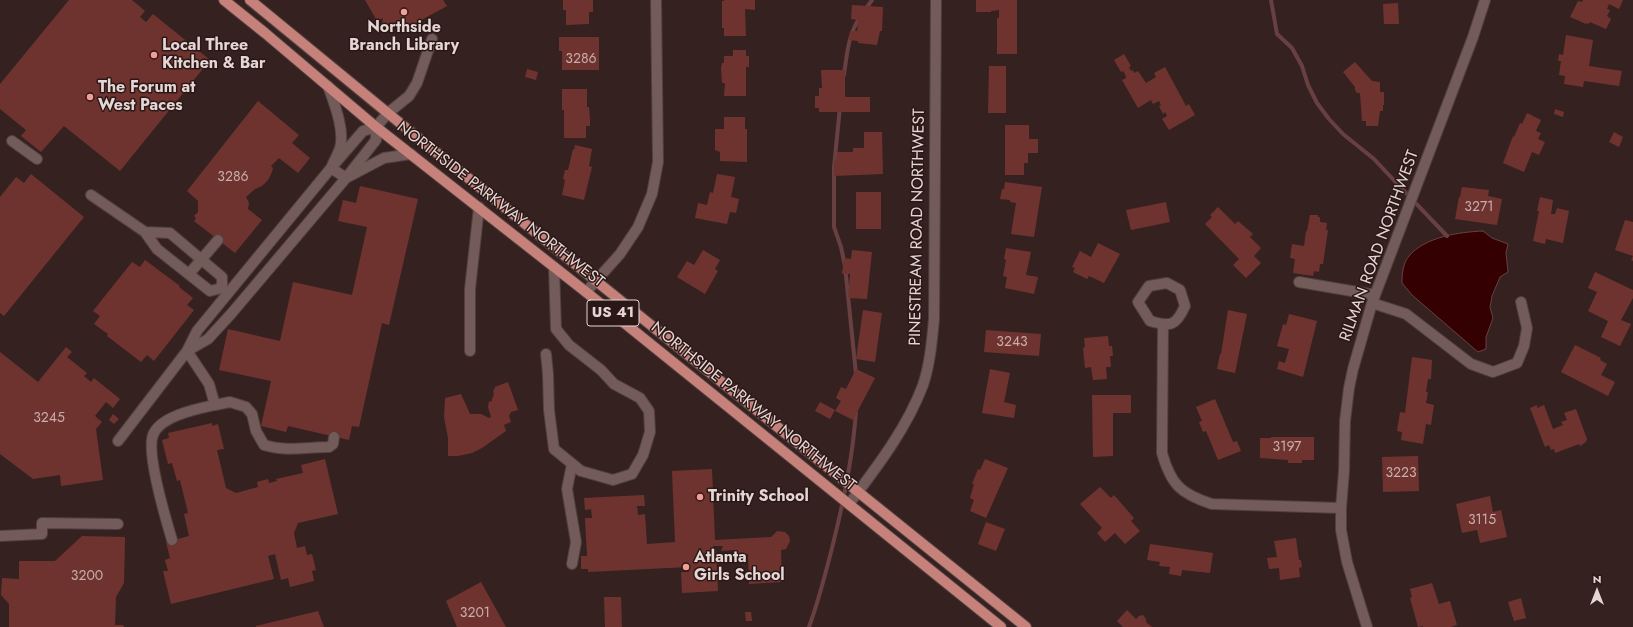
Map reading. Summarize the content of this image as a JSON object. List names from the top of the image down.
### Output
{
  "streets": {
    "main road": ["NORTHSIDE PARKWAY NORTHWEST", "US 41"],
    "street": ["PINESTREAM ROAD NORTHWEST", "RILMAN ROAD NORTHWEST"]
  },
  "crossings": [
    ["NORTHSIDE PARKWAY NORTHWEST", "PINESTREAM ROAD NORTHWEST"]
  ],
  "places": [
    "Northside Branch Library",
    "Local Three Kitchen & Bar",
    "The Forum at West Paces",
    "Trinity School",
    "Atlanta Girls School"
  ],
  "house_numbers": [
    "3286",
    "3286",
    "3271",
    "3243",
    "3245",
    "3197",
    "3223",
    "3115",
    "3200",
    "3201"
  ],
  "north": "top"
}
